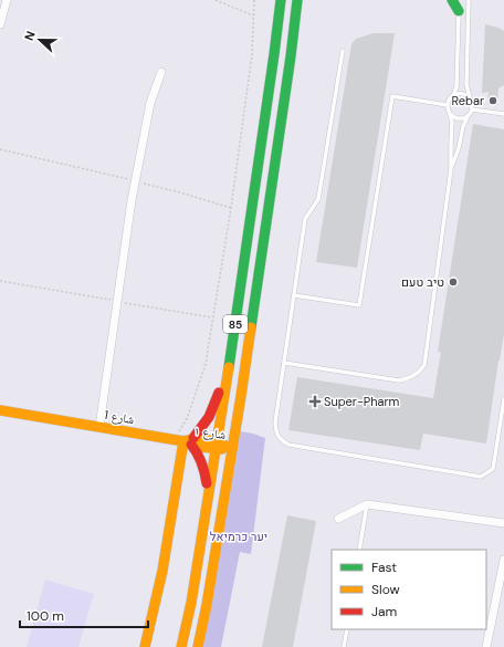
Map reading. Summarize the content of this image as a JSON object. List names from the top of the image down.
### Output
{
  "streets": {
    "main road": ["85", "شارع 1"]
  },
  "crossings": [
    ["85", "شارع 1"]
  ],
  "parks": ["יער כרמיאל"],
  "places": {
    "other": ["Rebar", "טיב טעם"],
    "health": ["Super-Pharm"]
  },
  "legend": ["Fast", "Slow", "Jam"],
  "scale_bar": "100 m",
  "north": "left"
}
